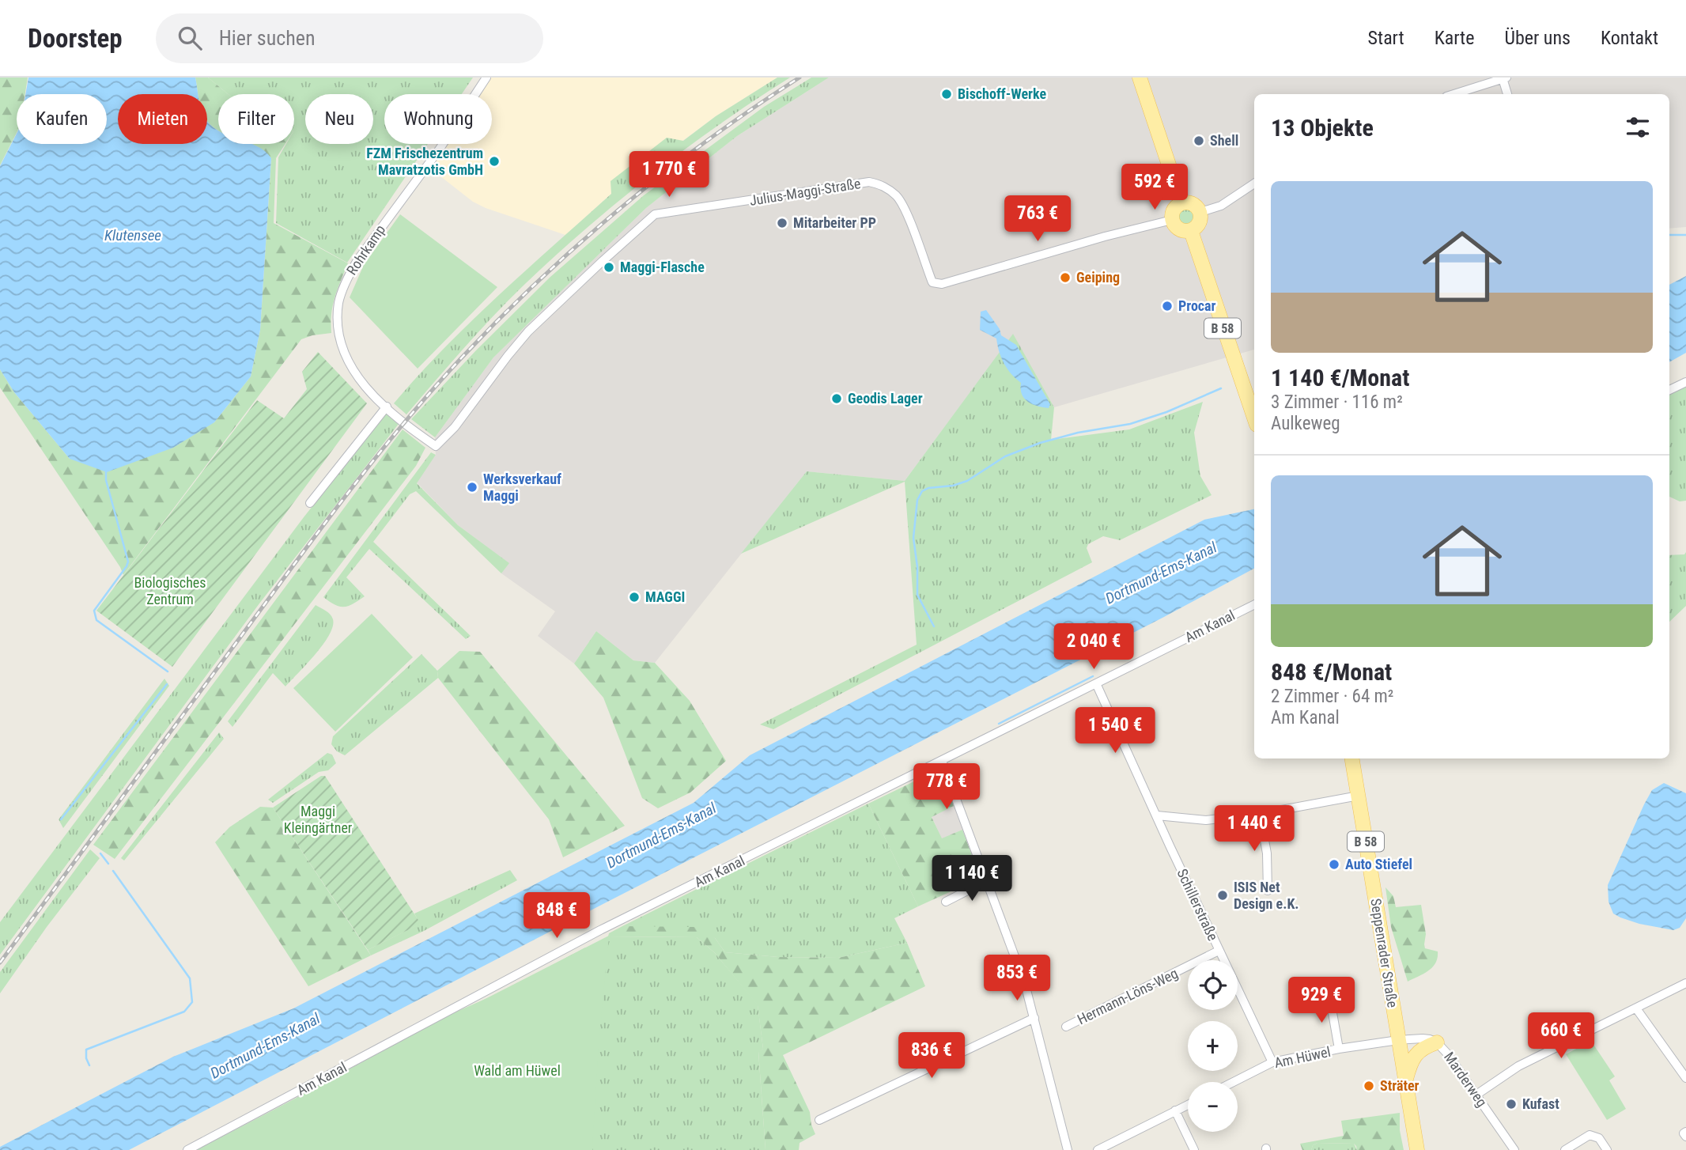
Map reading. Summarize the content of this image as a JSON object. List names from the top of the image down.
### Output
{
  "streets": {
    "main road": ["B 58", "Seppenrader Straße"],
    "street": [
      "Julius-Maggi-Straße",
      "Rohrkamp",
      "Am Kanal",
      "Schillerstraße",
      "Hermann-Löns-Weg",
      "Am Hüwel",
      "Marderweg"
    ]
  },
  "crossings": [
    ["Julius-Maggi-Straße", "Rohrkamp"],
    ["Julius-Maggi-Straße", "B 58"],
    ["Schillerstraße", "Hermann-Löns-Weg"],
    ["Schillerstraße", "Am Hüwel"],
    ["Seppenrader Straße", "Am Hüwel"],
    ["Seppenrader Straße", "Marderweg"],
    ["Am Hüwel", "Marderweg"]
  ],
  "water": ["Klutensee", "Dortmund-Ems-Kanal"],
  "parks": ["Biologisches Zentrum", "Maggi Kleingärtner", "Wald am Hüwel"],
  "places": [
    "Bischoff-Werke",
    "Shell",
    "FZM Frischezentrum Mavratzotis GmbH",
    "Mitarbeiter PP",
    "Maggi-Flasche",
    "Geiping",
    "Procar",
    "Geodis Lager",
    "Werksverkauf Maggi",
    "MAGGI",
    "Auto Stiefel",
    "ISIS Net Design e.K.",
    "Sträter",
    "Kufast"
  ],
  "page": {
    "header": "Doorstep",
    "search": "Hier suchen",
    "nav": [
      "Start",
      "Karte",
      "Über uns",
      "Kontakt"
    ],
    "chip": [
      "Kaufen",
      "Mieten",
      "Filter",
      "Neu",
      "Wohnung"
    ],
    "heading": "13 Objekte",
    "price": [
      "1 770 €",
      "592 €",
      "763 €",
      "2 040 €",
      "1 540 €",
      "778 €",
      "1 440 €",
      "1 140 €",
      "848 €",
      "853 €",
      "929 €",
      "660 €",
      "836 €"
    ],
    "list": [
      {
        "name": "1 140 €/Monat",
        "note": "3 Zimmer · 116 m² · Aulkeweg"
      },
      {
        "name": "848 €/Monat",
        "note": "2 Zimmer · 64 m² · Am Kanal"
      }
    ],
    "map_buttons": ["+", "−"]
  }
}
